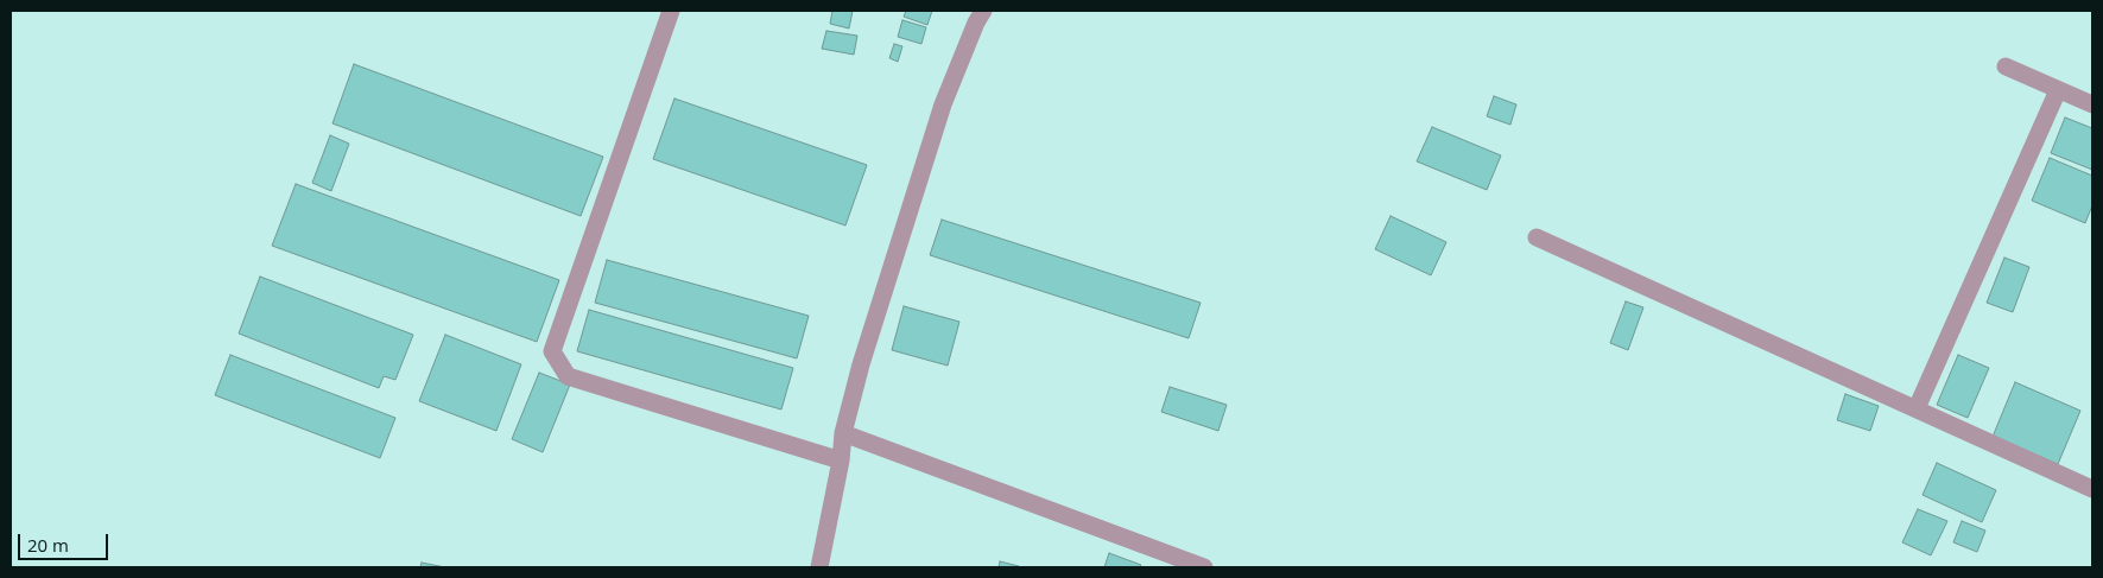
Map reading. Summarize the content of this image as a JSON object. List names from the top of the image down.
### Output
{
  "scale_bar": "20 m"
}
